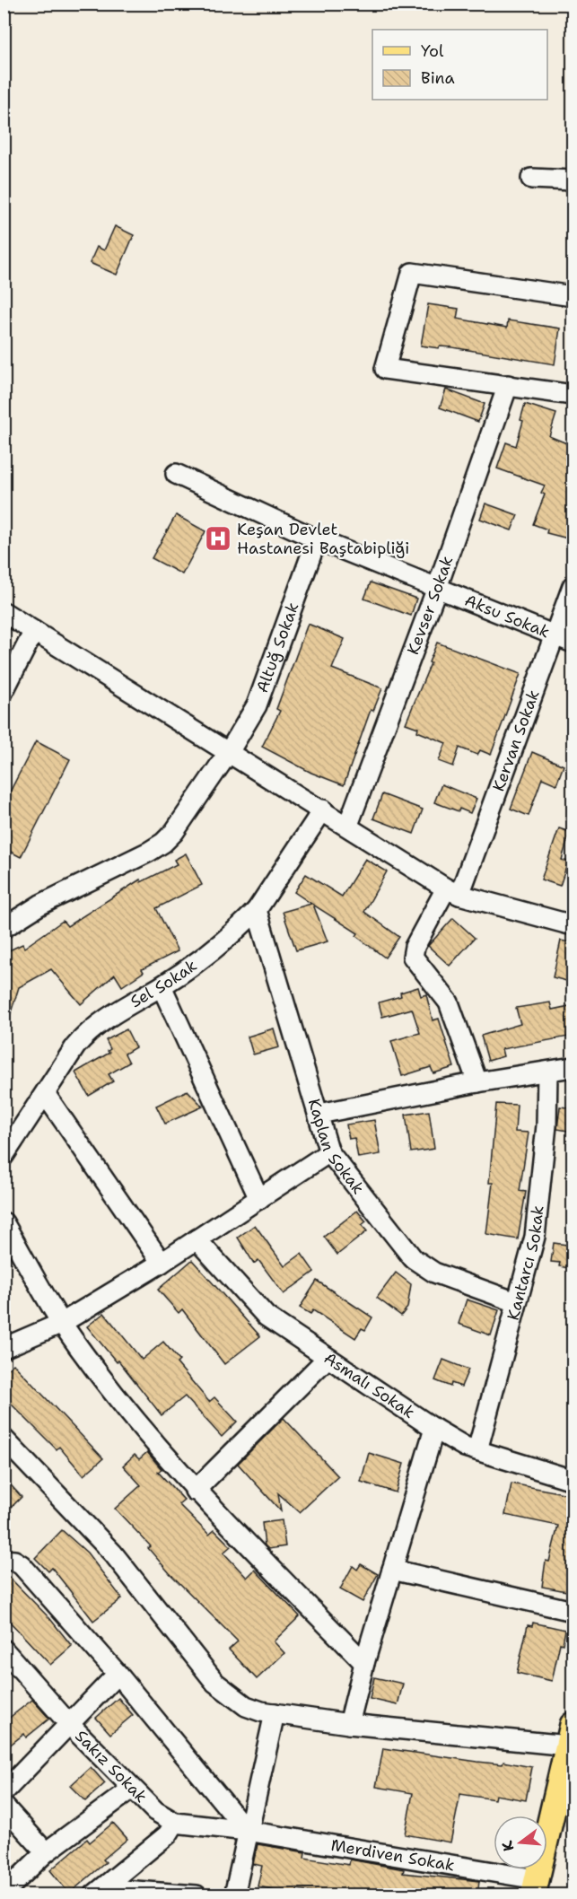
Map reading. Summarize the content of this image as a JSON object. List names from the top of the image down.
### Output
{
  "streets": {
    "street": [
      "Kevser Sokak",
      "Aksu Sokak",
      "Altuğ Sokak",
      "Kervan Sokak",
      "Sel Sokak",
      "Kaplan Sokak",
      "Kantarcı Sokak",
      "Asmalı Sokak",
      "Sakız Sokak",
      "Merdiven Sokak"
    ]
  },
  "crossings": [
    ["Kevser Sokak", "Aksu Sokak"],
    ["Aksu Sokak", "Altuğ Sokak"],
    ["Aksu Sokak", "Kervan Sokak"],
    ["Sel Sokak", "Kaplan Sokak"],
    ["Kaplan Sokak", "Kantarcı Sokak"],
    ["Kantarcı Sokak", "Asmalı Sokak"],
    ["Sakız Sokak", "Merdiven Sokak"]
  ],
  "places": {
    "hospital": ["Keşan Devlet Hastanesi Baştabipliği"]
  },
  "legend": ["Yol", "Bina"],
  "north": "left"
}
